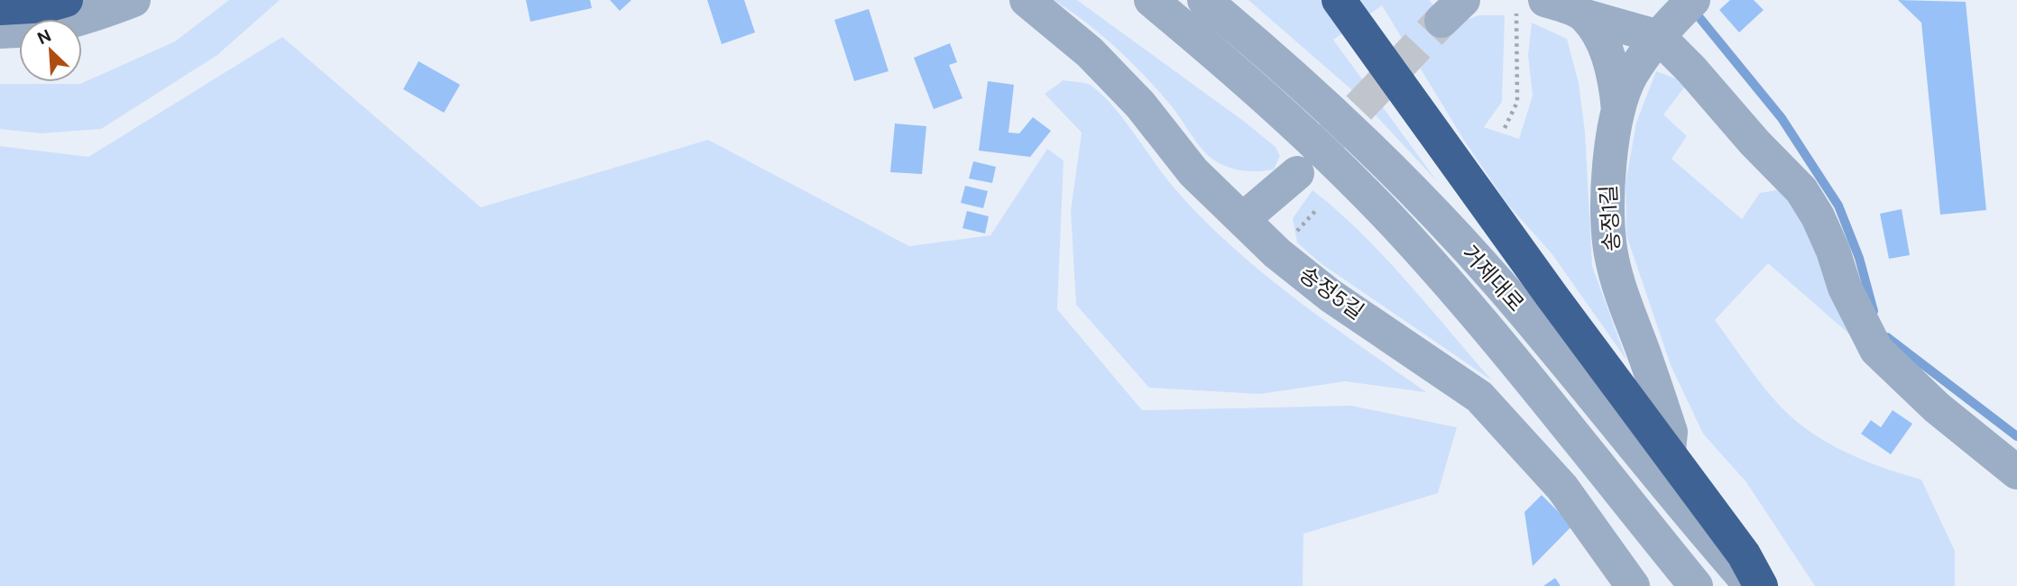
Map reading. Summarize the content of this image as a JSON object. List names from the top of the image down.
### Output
{
  "streets": {
    "street": ["송정1길", "거제대로", "송정5길"]
  },
  "north": "top left"
}
